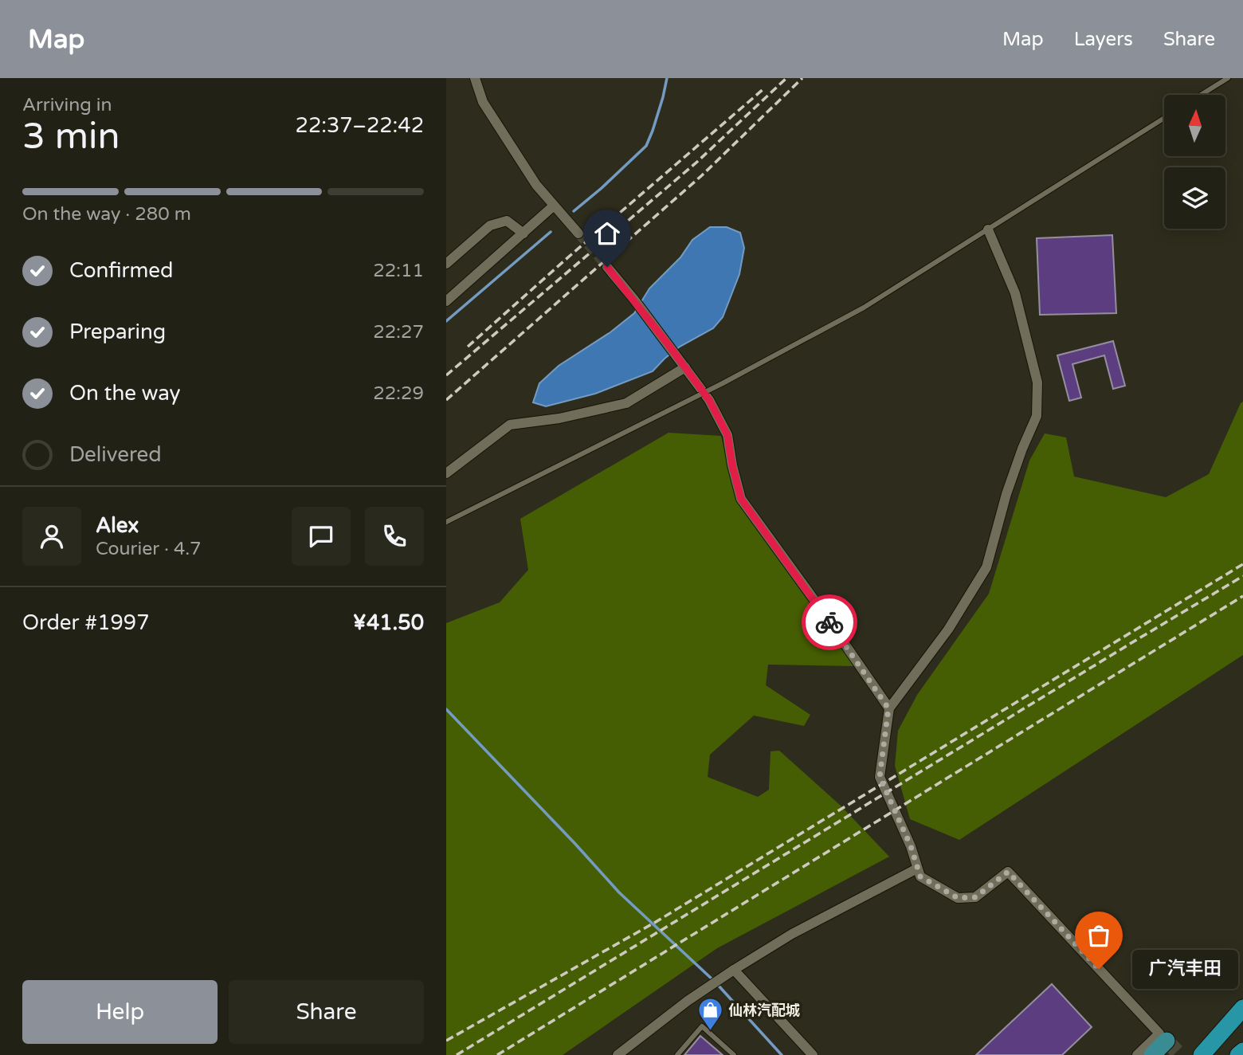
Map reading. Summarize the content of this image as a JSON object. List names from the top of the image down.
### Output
{
  "places": {
    "other": ["广汽丰田"],
    "shop": ["仙林汽配城"]
  },
  "north": "top",
  "page": {
    "header": "Map",
    "nav": ["Map", "Layers", "Share"],
    "heading": ["3 min", "Arriving in", "22:37–22:42"],
    "panel": [
      "Alex",
      "Courier · 4.7",
      "Order #1997",
      "¥41.50"
    ],
    "bar": "On the way · 280 m",
    "list": [
      ["Confirmed", "22:11"],
      ["Preparing", "22:27"],
      ["On the way", "22:29"],
      "Delivered"
    ],
    "bubble": "广汽丰田",
    "buttons": ["Help", "Share"]
  }
}
